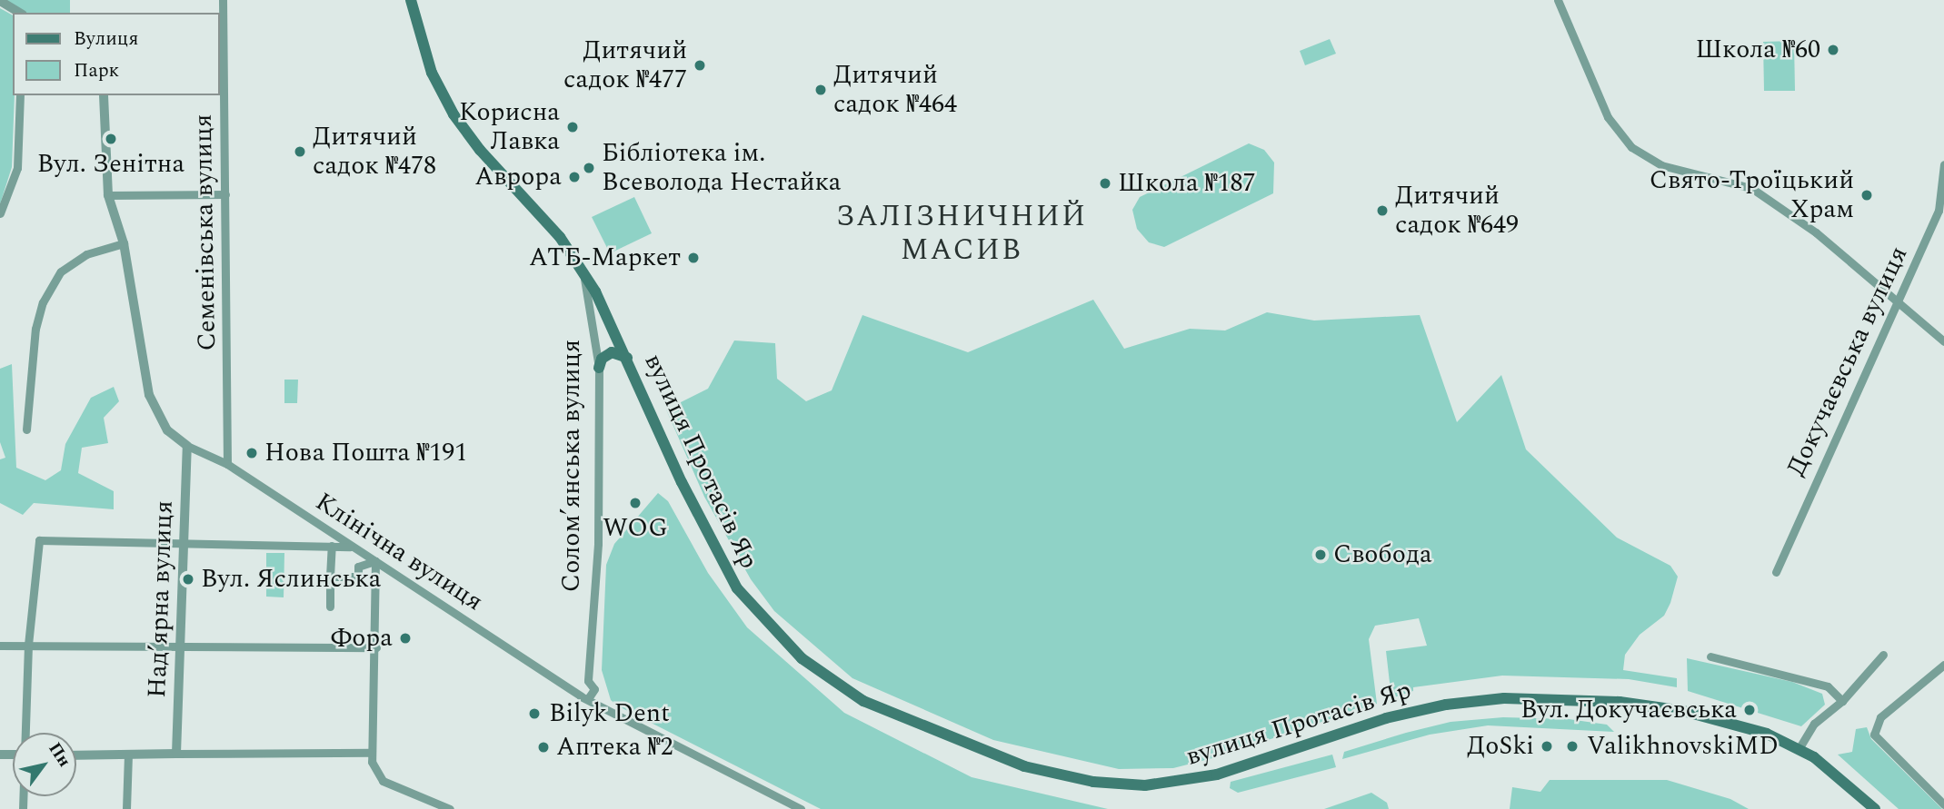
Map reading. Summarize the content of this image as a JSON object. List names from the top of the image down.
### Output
{
  "streets": {
    "main road": ["вулиця Протасів Яр", "Соломʼянська вулиця"],
    "street": [
      "Семенівська вулиця",
      "Докучаєвська вулиця",
      "Клінічна вулиця",
      "Надʼярна вулиця"
    ]
  },
  "crossings": [
    ["Семенівська вулиця", "Клінічна вулиця"],
    ["вулиця Протасів Яр", "Соломʼянська вулиця"],
    ["Соломʼянська вулиця", "Клінічна вулиця"],
    ["Клінічна вулиця", "Надʼярна вулиця"]
  ],
  "districts": ["ЗАЛІЗНИЧНИЙ МАСИВ"],
  "places": [
    "Школа №60",
    "Дитячий садок №477",
    "Дитячий садок №464",
    "Корисна Лавка",
    "Вул. Зенітна",
    "Дитячий садок №478",
    "Бібліотека ім. Всеволода Нестайка",
    "Аврора",
    "Школа №187",
    "Свято-Троїцький Храм",
    "Дитячий садок №649",
    "АТБ-Маркет",
    "Нова Пошта №191",
    "WOG",
    "Свобода",
    "Вул. Яслинська",
    "Фора",
    "Вул. Докучаєвська",
    "Bilyk Dent",
    "ДоSki",
    "ValikhnovskiMD",
    "Аптека №2"
  ],
  "legend": ["Вулиця", "Парк"],
  "north": "top right"
}
